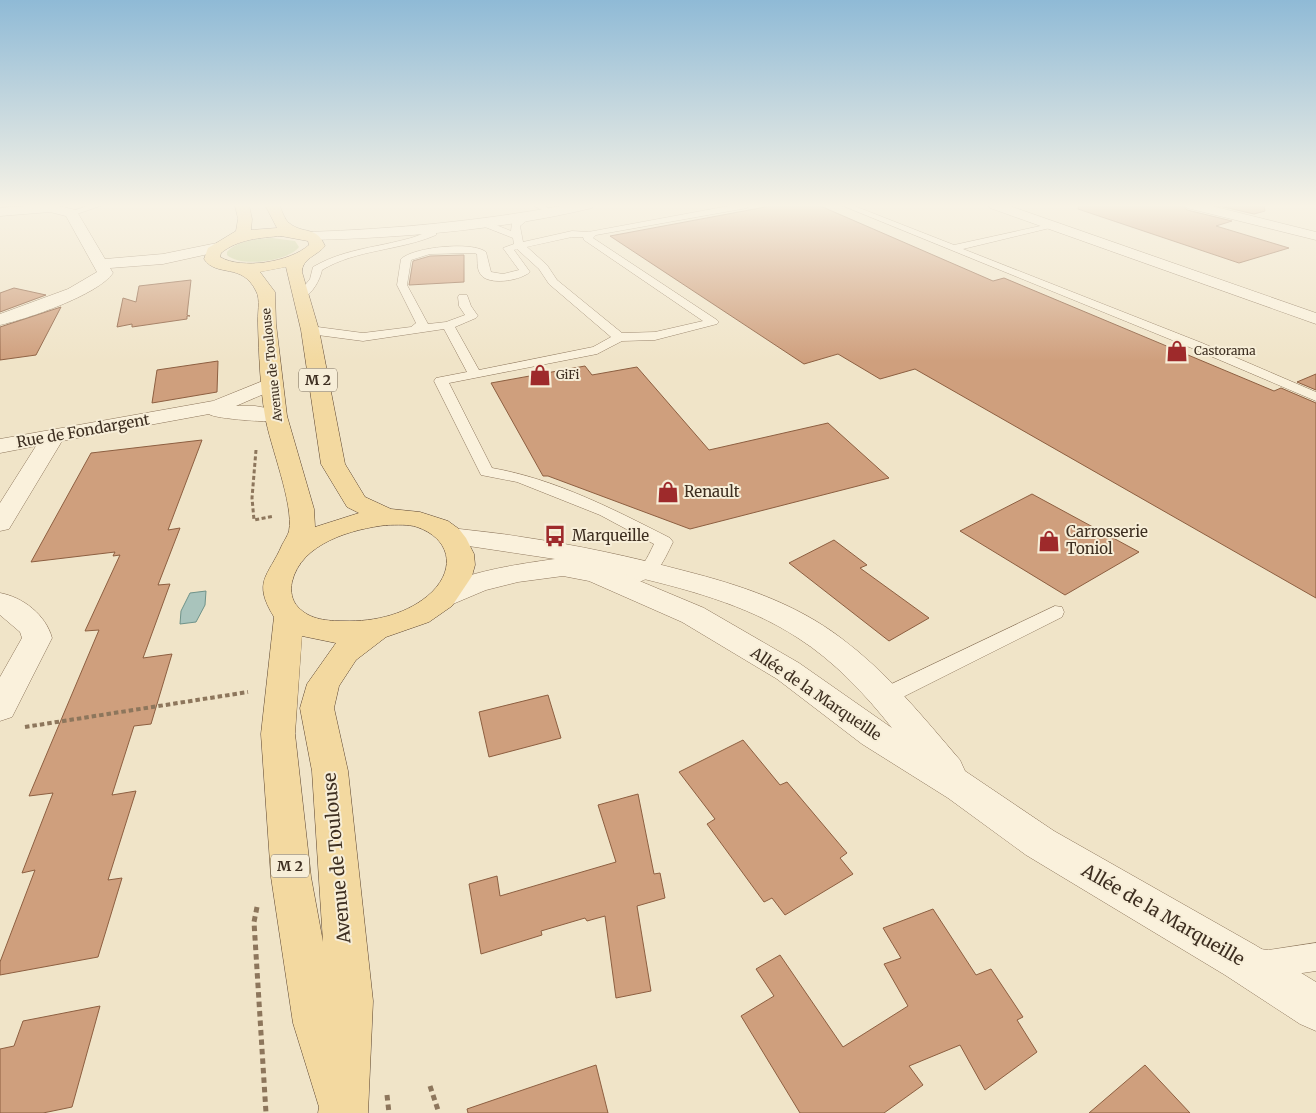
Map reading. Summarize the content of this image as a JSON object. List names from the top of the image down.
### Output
{
  "streets": {
    "main road": ["Avenue de Toulouse", "M 2"],
    "street": ["Rue de Fondargent", "Allée de la Marqueille"]
  },
  "crossings": [
    ["Avenue de Toulouse", "M 2"],
    ["Avenue de Toulouse", "Rue de Fondargent"],
    ["Avenue de Toulouse", "Allée de la Marqueille"],
    ["M 2", "Allée de la Marqueille"]
  ],
  "places": {
    "shop": [
      "Castorama",
      "GiFi",
      "Renault",
      "Carrosserie Toniol"
    ],
    "bus stop": ["Marqueille"]
  }
}
